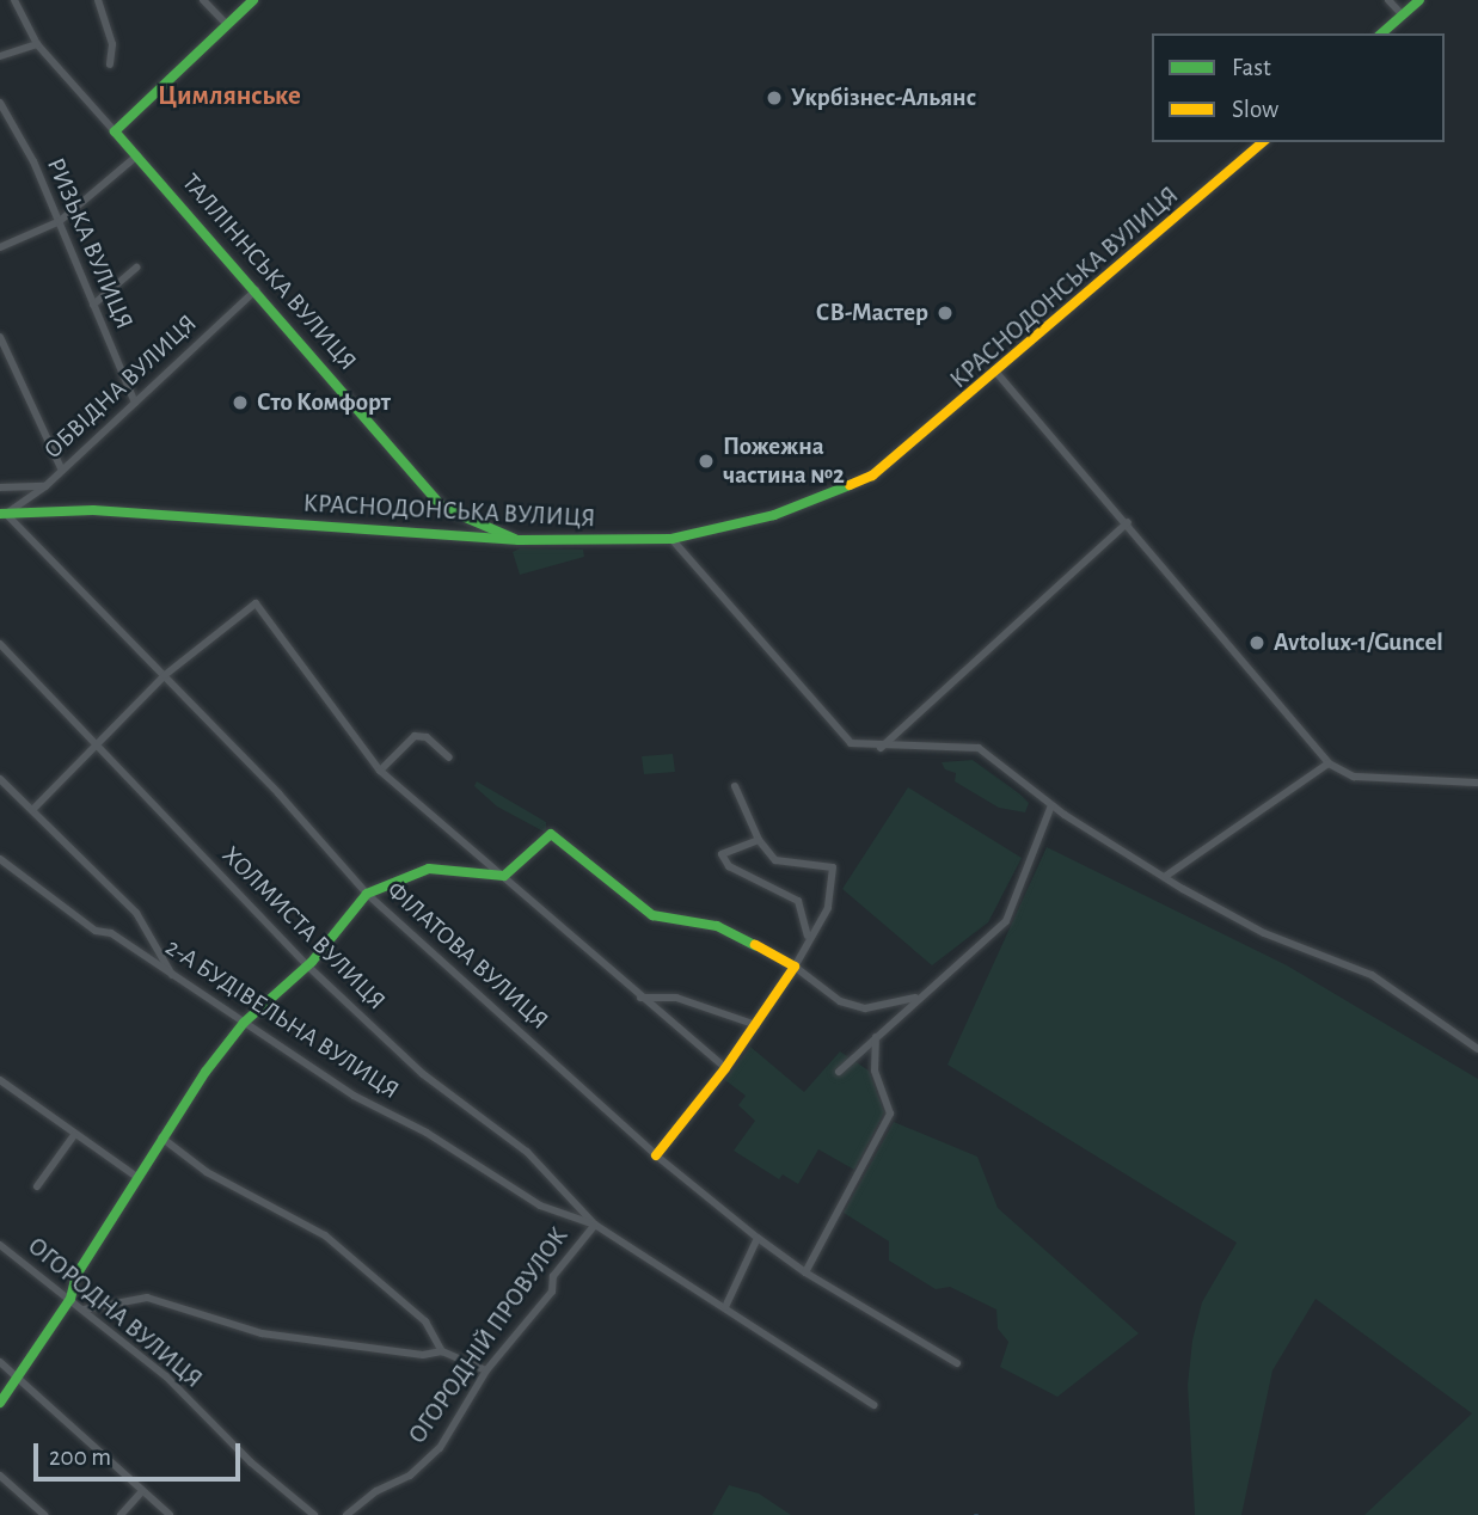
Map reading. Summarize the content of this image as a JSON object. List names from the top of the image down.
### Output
{
  "streets": {
    "street": [
      "РИЗЬКА ВУЛИЦЯ",
      "ТАЛЛІННСЬКА ВУЛИЦЯ",
      "КРАСНОДОНСЬКА ВУЛИЦЯ",
      "ОБВІДНА ВУЛИЦЯ",
      "ХОЛМИСТА ВУЛИЦЯ",
      "ФІЛАТОВА ВУЛИЦЯ",
      "2-А БУДІВЕЛЬНА ВУЛИЦЯ",
      "ОГОРОДНА ВУЛИЦЯ",
      "ОГОРОДНІЙ ПРОВУЛОК"
    ]
  },
  "crossings": [
    ["РИЗЬКА ВУЛИЦЯ", "ОБВІДНА ВУЛИЦЯ"],
    ["ТАЛЛІННСЬКА ВУЛИЦЯ", "КРАСНОДОНСЬКА ВУЛИЦЯ"],
    ["ТАЛЛІННСЬКА ВУЛИЦЯ", "ОБВІДНА ВУЛИЦЯ"],
    ["КРАСНОДОНСЬКА ВУЛИЦЯ", "ФІЛАТОВА ВУЛИЦЯ"],
    ["ХОЛМИСТА ВУЛИЦЯ", "2-А БУДІВЕЛЬНА ВУЛИЦЯ"],
    ["ХОЛМИСТА ВУЛИЦЯ", "ОГОРОДНІЙ ПРОВУЛОК"],
    ["2-А БУДІВЕЛЬНА ВУЛИЦЯ", "ОГОРОДНІЙ ПРОВУЛОК"]
  ],
  "districts": ["Цимлянське"],
  "places": [
    "Укрбiзнес-Альянс",
    "СВ-Мастер",
    "Сто Комфорт",
    "Пожежна частина №2",
    "Avtolux-1/Guncel"
  ],
  "legend": ["Fast", "Slow"],
  "scale_bar": "200 m"
}
